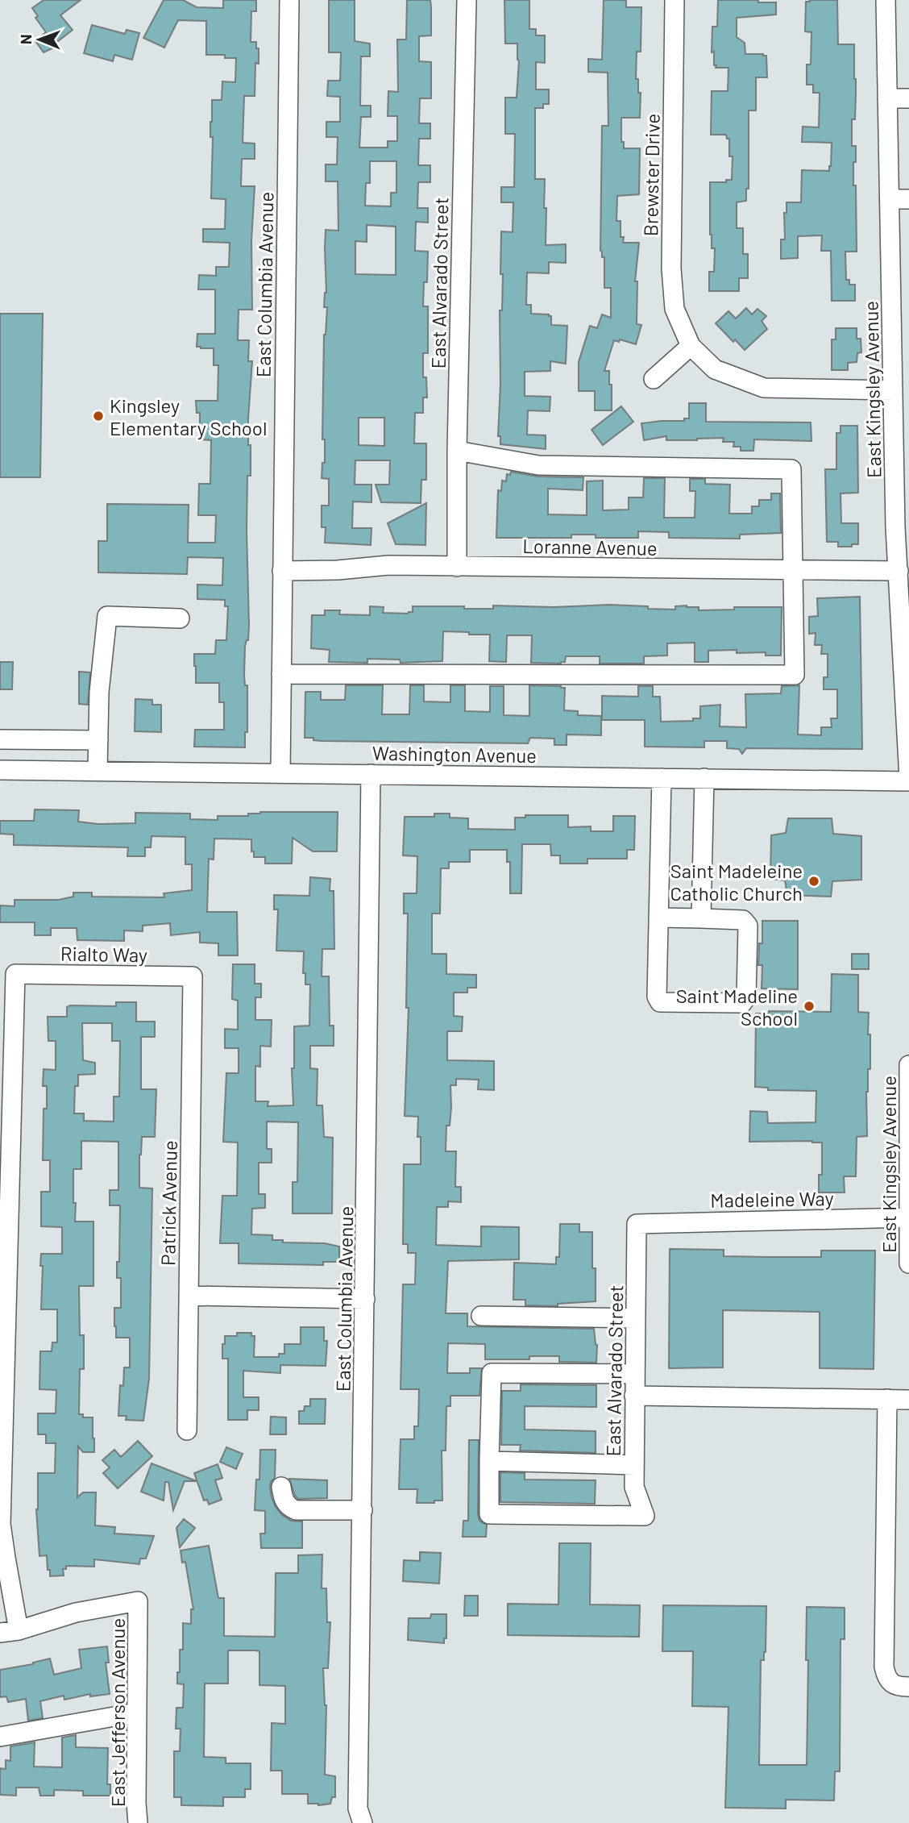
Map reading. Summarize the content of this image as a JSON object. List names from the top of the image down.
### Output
{
  "streets": {
    "street": [
      "Brewster Drive",
      "East Alvarado Street",
      "East Columbia Avenue",
      "East Kingsley Avenue",
      "Loranne Avenue",
      "Washington Avenue",
      "Rialto Way",
      "Madeleine Way",
      "Patrick Avenue",
      "East Jefferson Avenue"
    ]
  },
  "crossings": [
    ["East Alvarado Street", "Loranne Avenue"],
    ["East Alvarado Street", "Madeleine Way"],
    ["East Columbia Avenue", "Loranne Avenue"],
    ["East Columbia Avenue", "Washington Avenue"],
    ["East Kingsley Avenue", "Loranne Avenue"],
    ["East Kingsley Avenue", "Washington Avenue"],
    ["East Kingsley Avenue", "Madeleine Way"],
    ["Rialto Way", "Patrick Avenue"],
    ["Rialto Way", "East Jefferson Avenue"]
  ],
  "places": ["Kingsley Elementary School", "Saint Madeleine Catholic Church", "Saint Madeline School"],
  "north": "left"
}
